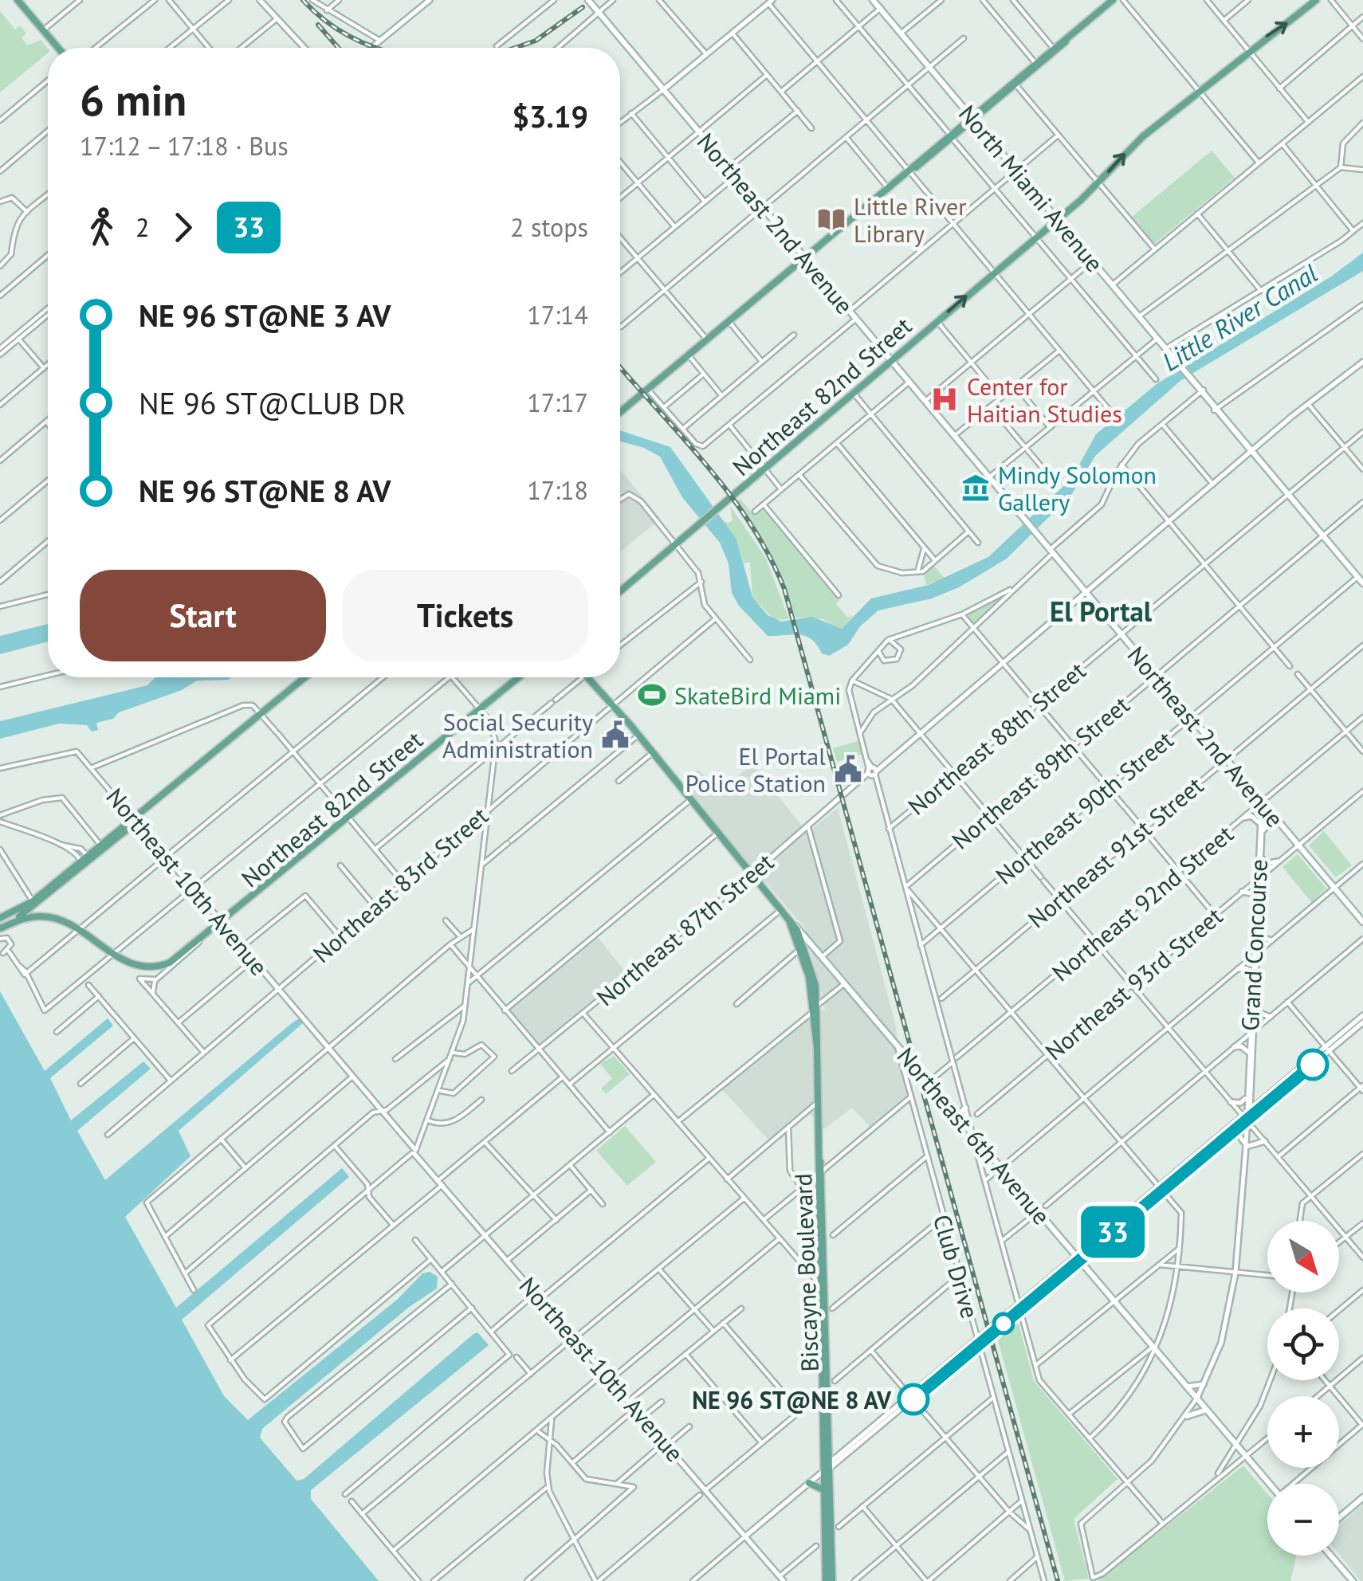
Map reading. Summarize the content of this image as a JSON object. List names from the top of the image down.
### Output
{
  "streets": {
    "main road": [
      "North Miami Avenue",
      "Northeast 2nd Avenue",
      "Northeast 82nd Street",
      "Northeast 6th Avenue",
      "Biscayne Boulevard"
    ],
    "street": [
      "Northeast 88th Street",
      "Northeast 89th Street",
      "Northeast 90th Street",
      "Northeast 91st Street",
      "Northeast 10th Avenue",
      "Northeast 83rd Street",
      "Northeast 92nd Street",
      "Northeast 87th Street",
      "Grand Concourse",
      "Northeast 93rd Street",
      "Club Drive"
    ]
  },
  "crossings": [
    ["North Miami Avenue", "Northeast 82nd Street"],
    ["North Miami Avenue", "Northeast 88th Street"],
    ["North Miami Avenue", "Northeast 89th Street"],
    ["North Miami Avenue", "Northeast 90th Street"],
    ["North Miami Avenue", "Northeast 87th Street"],
    ["Northeast 2nd Avenue", "Northeast 82nd Street"],
    ["Northeast 2nd Avenue", "Northeast 88th Street"],
    ["Northeast 2nd Avenue", "Northeast 89th Street"],
    ["Northeast 2nd Avenue", "Northeast 90th Street"],
    ["Northeast 2nd Avenue", "Northeast 91st Street"],
    ["Northeast 2nd Avenue", "Northeast 92nd Street"],
    ["Northeast 2nd Avenue", "Northeast 87th Street"],
    ["Northeast 2nd Avenue", "Grand Concourse"],
    ["Northeast 2nd Avenue", "Northeast 93rd Street"],
    ["Northeast 82nd Street", "Northeast 10th Avenue"],
    ["Northeast 10th Avenue", "Northeast 83rd Street"],
    ["Northeast 92nd Street", "Grand Concourse"],
    ["Northeast 87th Street", "Biscayne Boulevard"],
    ["Grand Concourse", "Northeast 93rd Street"],
    ["Grand Concourse", "Northeast 6th Avenue"],
    ["Northeast 6th Avenue", "Club Drive"],
    ["Northeast 6th Avenue", "Biscayne Boulevard"]
  ],
  "districts": ["El Portal"],
  "water": ["Little River Canal"],
  "places": {
    "library": ["Little River Library"],
    "hospital": ["Center for Haitian Studies"],
    "museum": ["Mindy Solomon Gallery"],
    "sports": ["SkateBird Miami"],
    "public building": ["Social Security Administration", "El Portal Police Station"],
    "other": ["NE 96 ST@NE 8 AV"]
  },
  "lines": ["bus line 33"],
  "north": "bottom right",
  "page": {
    "on_map": "33",
    "heading": ["6 min", "17:12 – 17:18 · Bus", "$3.19"],
    "legs": ["2", "33", "2 stops"],
    "list": [
      {
        "name": "NE 96 ST@NE 3 AV",
        "value": "17:14"
      },
      {
        "name": "NE 96 ST@CLUB DR",
        "value": "17:17"
      },
      {
        "name": "NE 96 ST@NE 8 AV",
        "value": "17:18"
      }
    ],
    "buttons": ["Start", "Tickets"],
    "map_buttons": ["+", "−"]
  }
}
